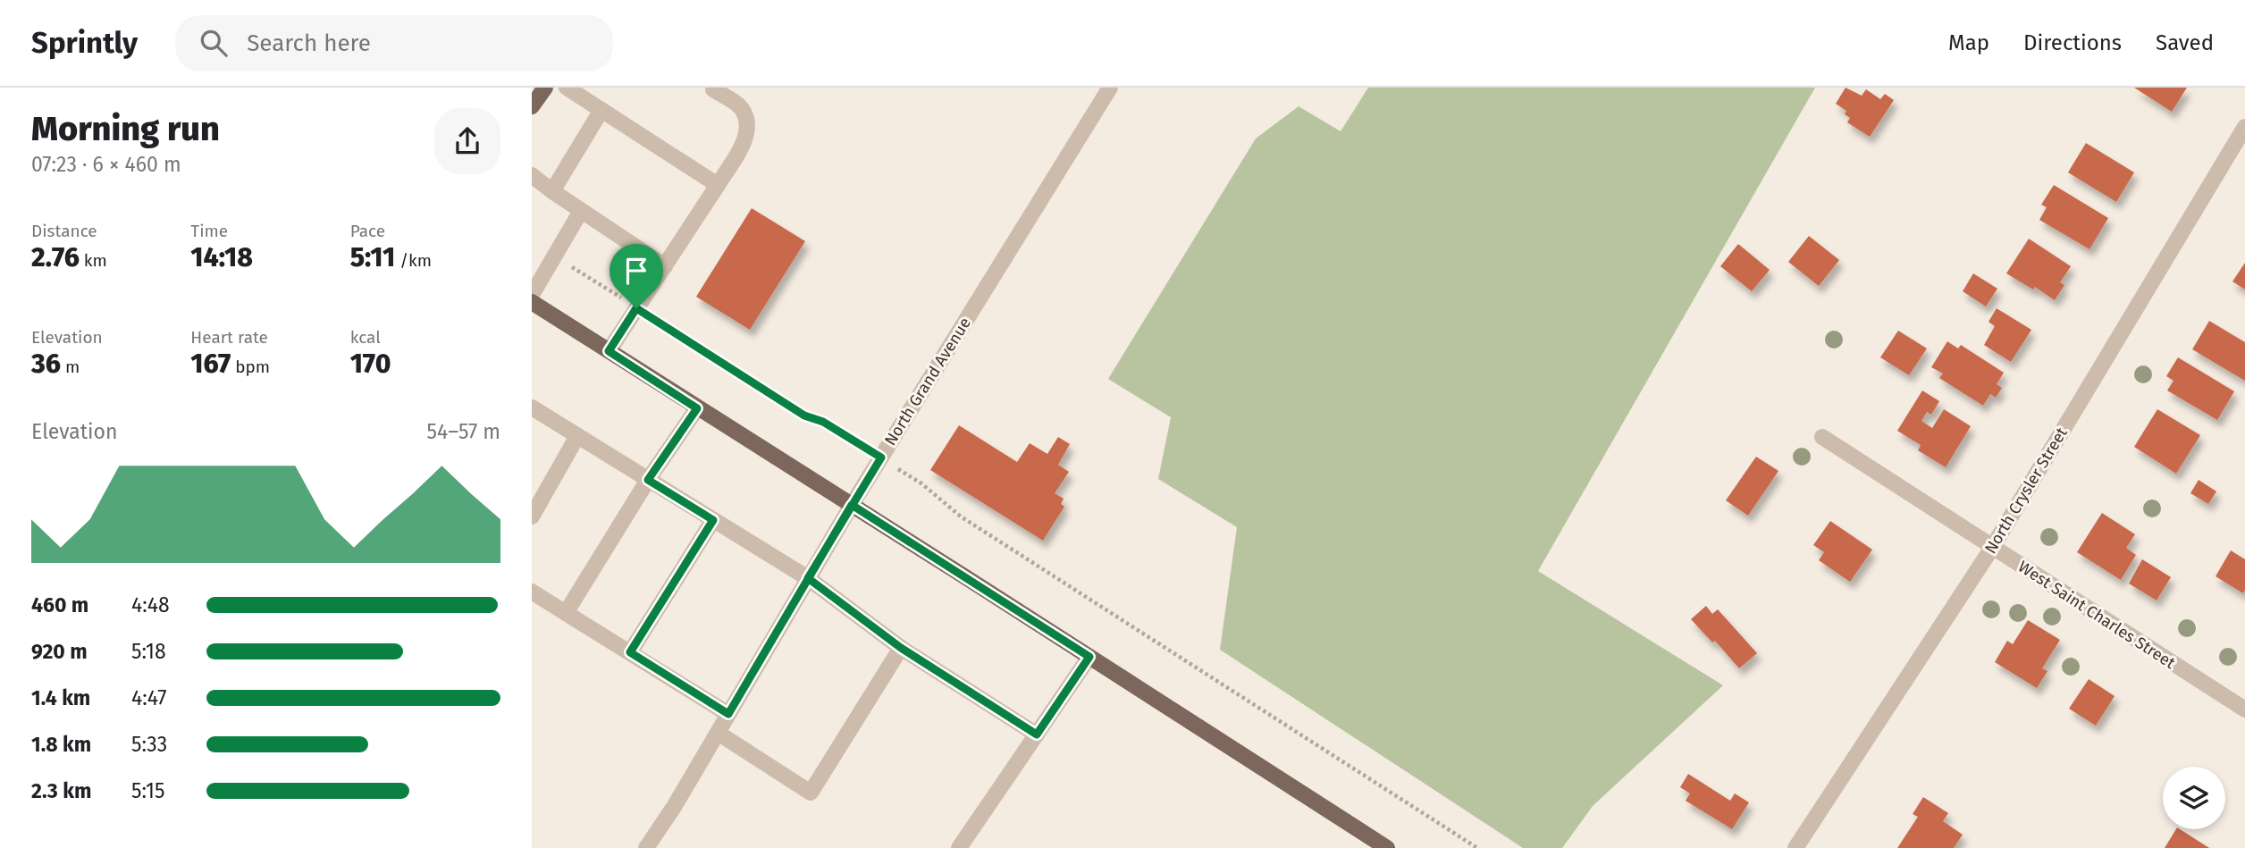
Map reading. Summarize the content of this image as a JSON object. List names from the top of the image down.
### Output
{
  "streets": {
    "street": ["North Grand Avenue", "North Crysler Street", "West Saint Charles Street"]
  },
  "crossings": [
    ["North Crysler Street", "West Saint Charles Street"]
  ],
  "page": {
    "header": "Sprintly",
    "search": "Search here",
    "nav": ["Map", "Directions", "Saved"],
    "heading": ["Morning run", "07:23 · 6 × 460 m"],
    "stats": [
      ["Distance", "2.76 km"],
      ["Time", "14:18"],
      ["Pace", "5:11 /km"],
      ["Elevation", "36 m"],
      ["Heart rate", "167 bpm"],
      ["kcal", "170"]
    ],
    "chart": ["Elevation", "54–57 m"],
    "list": [
      {
        "name": "460 m",
        "note": "4:48"
      },
      {
        "name": "920 m",
        "note": "5:18"
      },
      {
        "name": "1.4 km",
        "note": "4:47"
      },
      {
        "name": "1.8 km",
        "note": "5:33"
      },
      {
        "name": "2.3 km",
        "note": "5:15"
      }
    ]
  }
}
